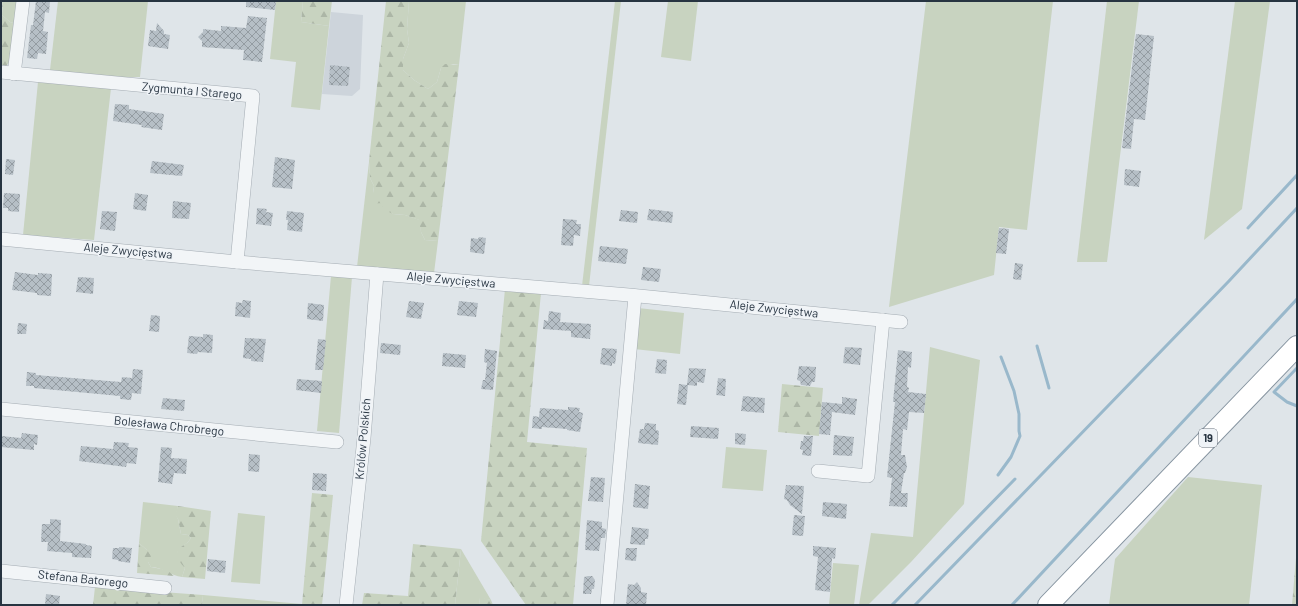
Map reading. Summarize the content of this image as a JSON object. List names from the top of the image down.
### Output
{
  "streets": {
    "highway": ["19"],
    "street": [
      "Zygmunta I Starego",
      "Aleje Zwycięstwa",
      "Bolesława Chrobrego",
      "Królów Polskich",
      "Stefana Batorego"
    ]
  },
  "crossings": [
    ["Zygmunta I Starego", "Aleje Zwycięstwa"],
    ["Aleje Zwycięstwa", "Królów Polskich"]
  ]
}
